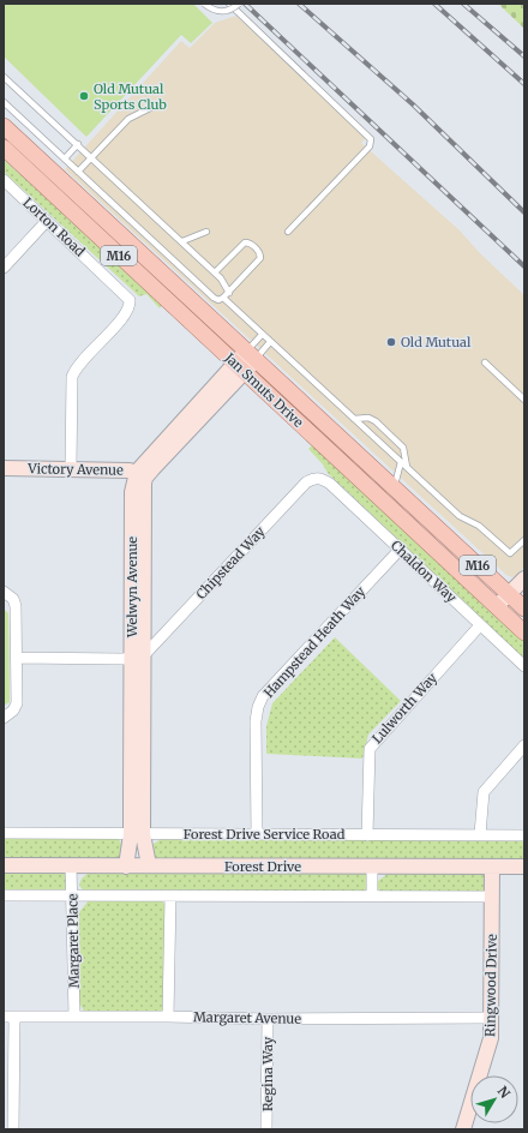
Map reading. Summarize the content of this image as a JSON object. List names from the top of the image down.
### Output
{
  "streets": {
    "main road": ["M16", "Jan Smuts Drive"],
    "street": [
      "Lorton Road",
      "Victory Avenue",
      "Chipstead Way",
      "Chaldon Way",
      "Welwyn Avenue",
      "Hampstead Heath Way",
      "Lulworth Way",
      "Forest Drive Service Road",
      "Forest Drive",
      "Margaret Place",
      "Ringwood Drive",
      "Margaret Avenue",
      "Regina Way"
    ]
  },
  "crossings": [
    ["Lorton Road", "Victory Avenue"],
    ["Jan Smuts Drive", "Welwyn Avenue"],
    ["Victory Avenue", "Welwyn Avenue"],
    ["Chipstead Way", "Chaldon Way"],
    ["Chipstead Way", "Welwyn Avenue"],
    ["Chaldon Way", "Hampstead Heath Way"],
    ["Chaldon Way", "Lulworth Way"],
    ["Welwyn Avenue", "Forest Drive Service Road"],
    ["Welwyn Avenue", "Forest Drive"],
    ["Hampstead Heath Way", "Forest Drive Service Road"],
    ["Lulworth Way", "Forest Drive Service Road"],
    ["Forest Drive", "Margaret Place"],
    ["Forest Drive", "Ringwood Drive"],
    ["Margaret Place", "Margaret Avenue"],
    ["Ringwood Drive", "Margaret Avenue"],
    ["Margaret Avenue", "Regina Way"]
  ],
  "places": ["Old Mutual Sports Club", "Old Mutual"],
  "north": "top right"
}
